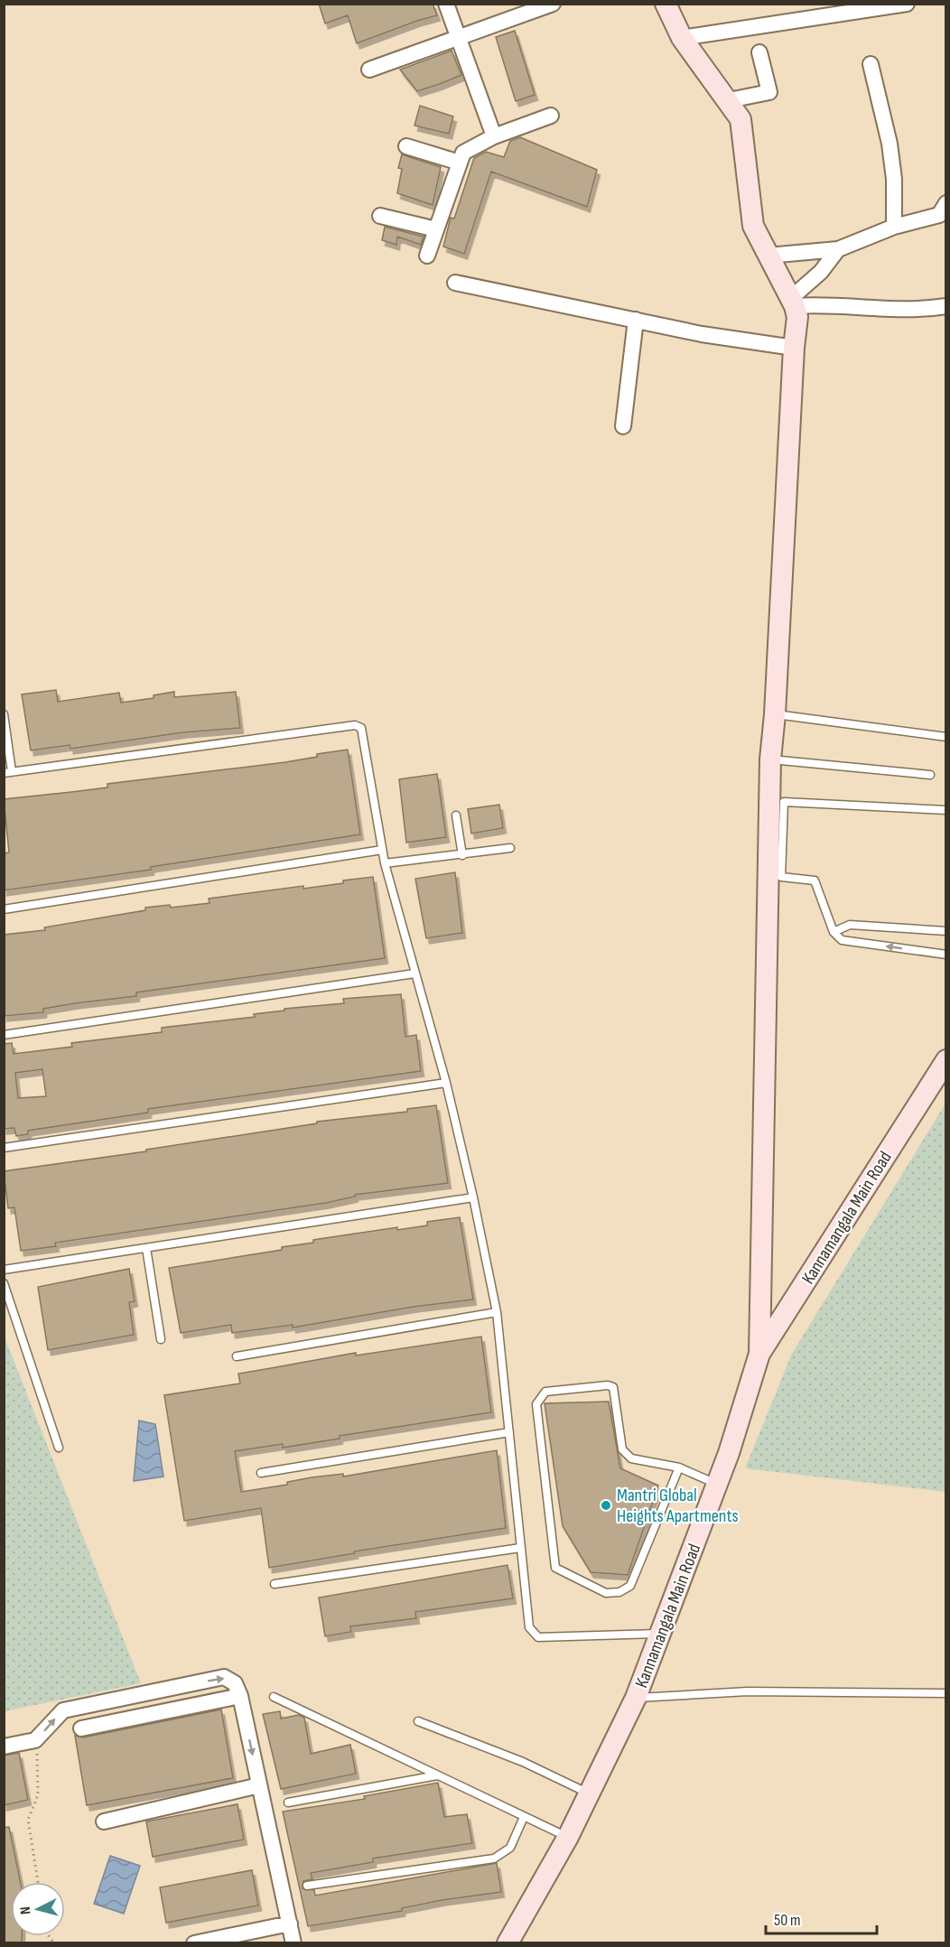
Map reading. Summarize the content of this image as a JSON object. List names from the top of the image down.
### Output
{
  "streets": {
    "street": ["Kannamangala Main Road"]
  },
  "places": ["Mantri Global Heights Apartments"],
  "scale_bar": "50 m",
  "north": "left"
}
